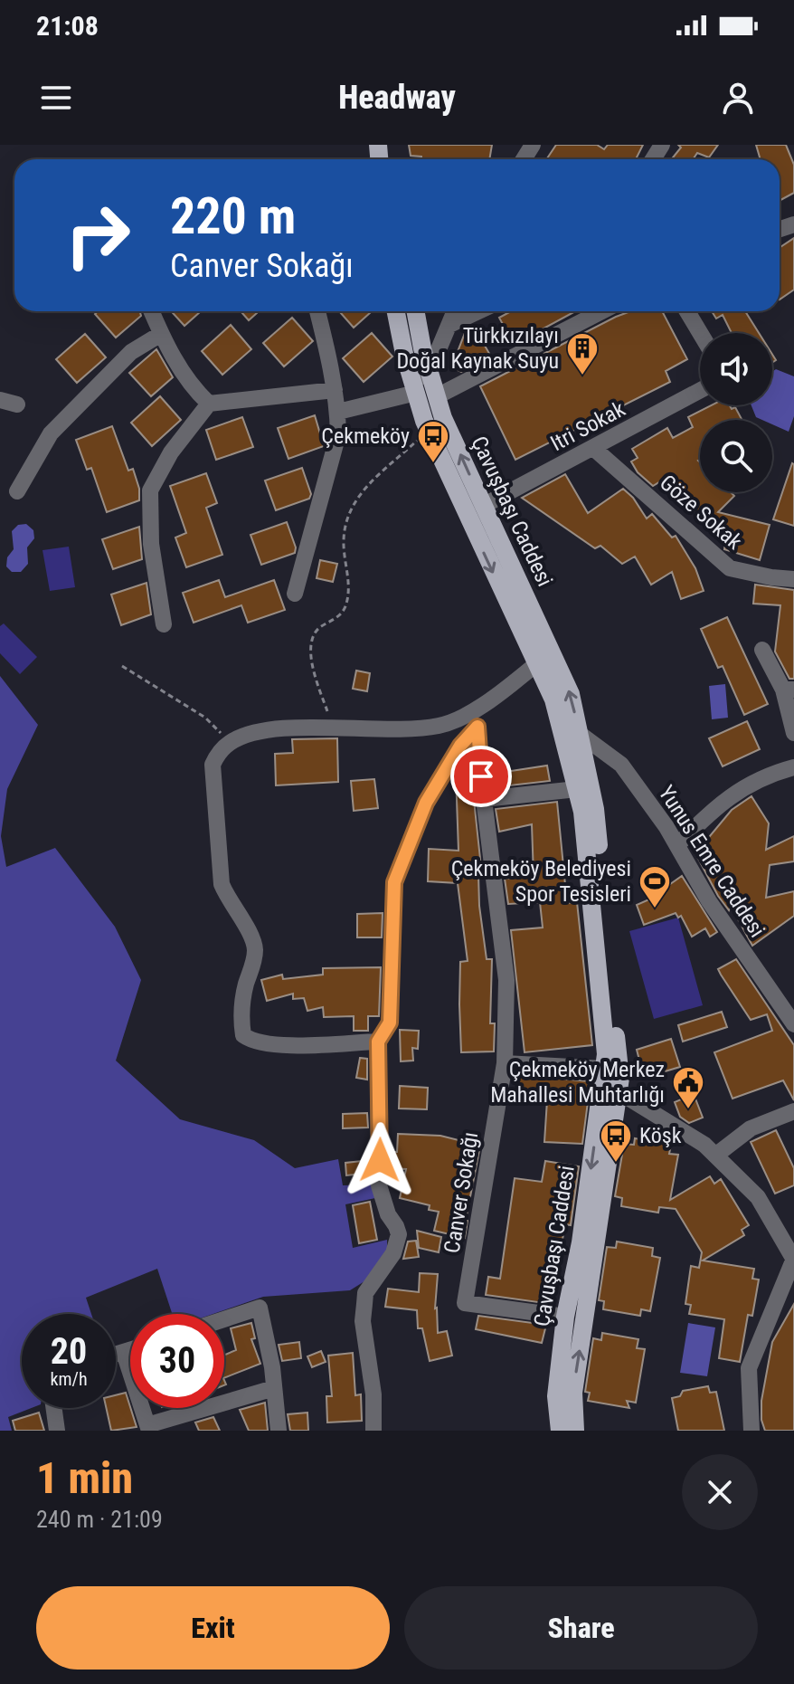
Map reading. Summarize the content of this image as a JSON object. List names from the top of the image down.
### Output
{
  "streets": {
    "main road": ["Çavuşbaşı Caddesi"],
    "street": [
      "Itri Sokak",
      "Göze Sokak",
      "Yunus Emre Caddesi",
      "Canver Sokağı"
    ]
  },
  "crossings": [
    ["Itri Sokak", "Çavuşbaşı Caddesi"],
    ["Itri Sokak", "Göze Sokak"],
    ["Çavuşbaşı Caddesi", "Yunus Emre Caddesi"],
    ["Çavuşbaşı Caddesi", "Canver Sokağı"]
  ],
  "places": {
    "building": ["Türkkızılayı Doğal Kaynak Suyu"],
    "bus stop": ["Çekmeköy", "Köşk"],
    "sports": ["Çekmeköy Belediyesi Spor Tesisleri"],
    "public building": ["Çekmeköy Merkez Mahallesi Muhtarlığı"]
  },
  "page": {
    "status": "21:08",
    "header": "Headway",
    "turn": ["220 m", "Canver Sokağı"],
    "speed": "20 km/h",
    "limit": "30",
    "heading": ["1 min", "240 m · 21:09"],
    "buttons": ["Exit", "Share"]
  }
}
